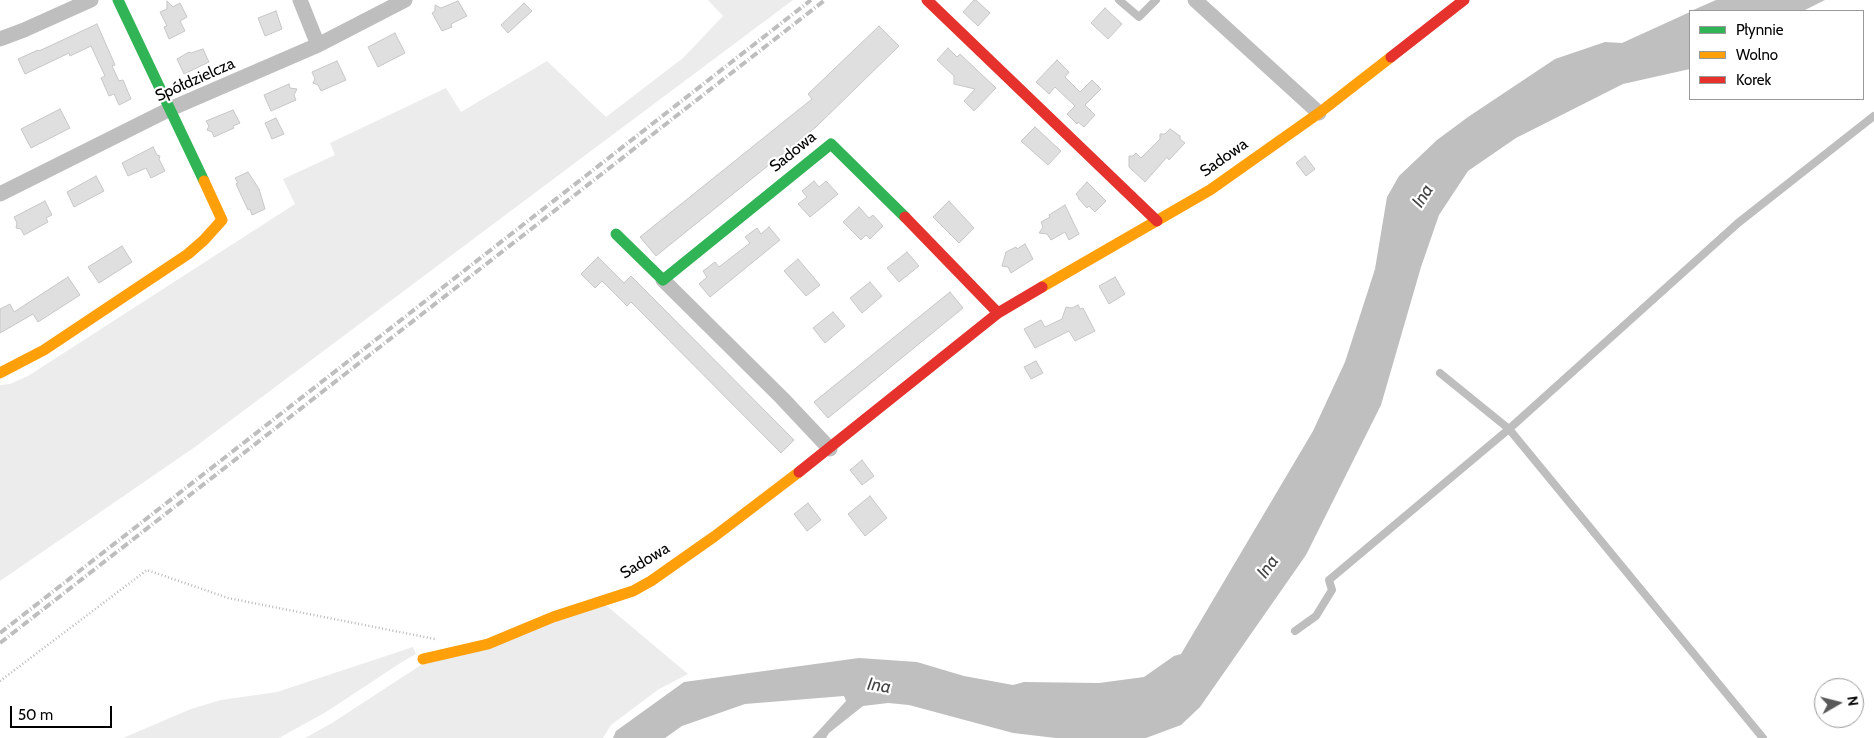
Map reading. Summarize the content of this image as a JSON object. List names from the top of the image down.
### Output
{
  "streets": {
    "street": ["Spółdzielcza", "Sadowa"]
  },
  "water": ["Ina"],
  "legend": ["Płynnie", "Wolno", "Korek"],
  "scale_bar": "50 m",
  "north": "right"
}
